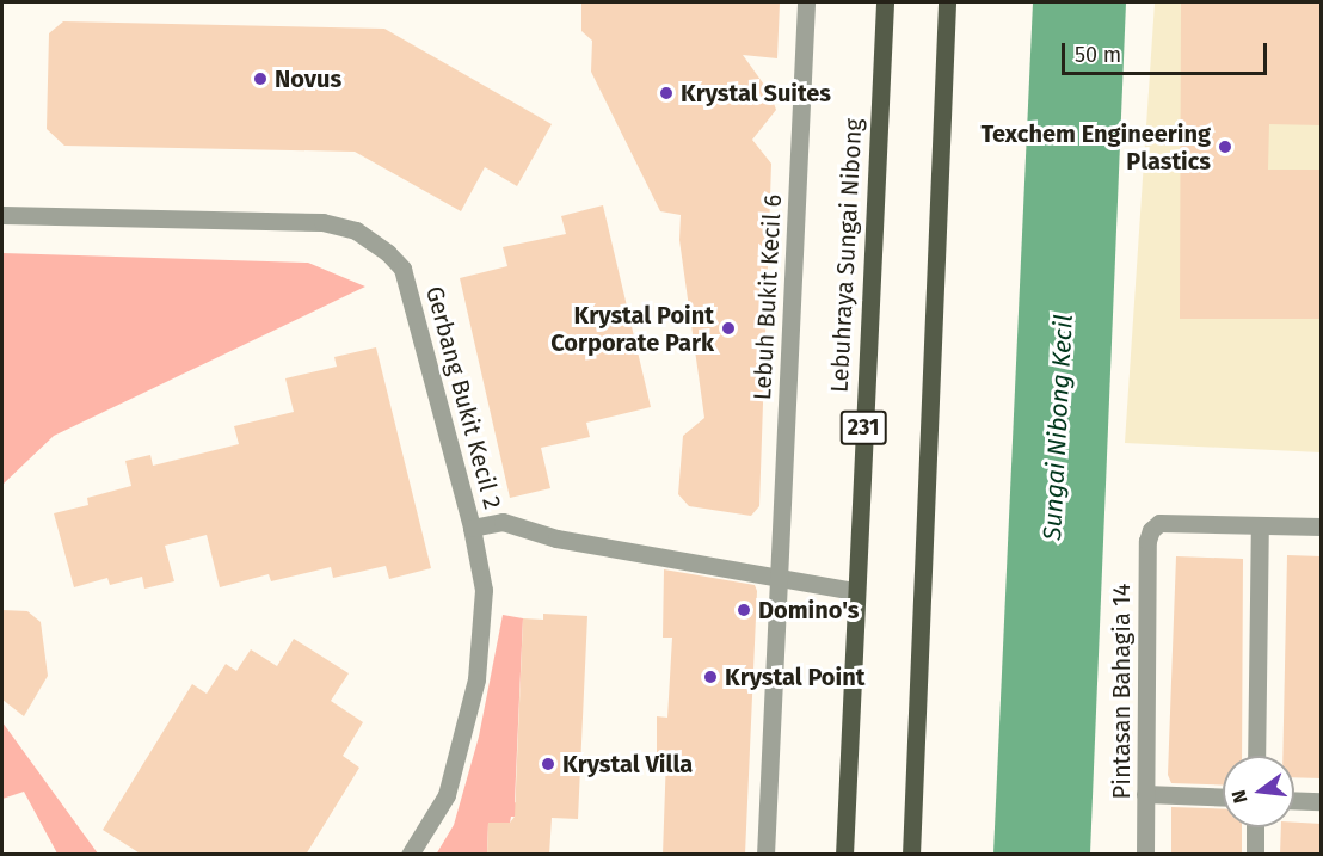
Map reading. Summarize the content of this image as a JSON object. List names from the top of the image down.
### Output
{
  "streets": {
    "main road": ["Lebuhraya Sungai Nibong", "231"],
    "street": ["Lebuh Bukit Kecil 6", "Gerbang Bukit Kecil 2", "Pintasan Bahagia 14"]
  },
  "water": ["Sungai Nibong Kecil"],
  "places": [
    "Novus",
    "Krystal Suites",
    "Texchem Engineering Plastics",
    "Krystal Point Corporate Park",
    "Domino's",
    "Krystal Point",
    "Krystal Villa"
  ],
  "scale_bar": "50 m",
  "north": "left"
}
